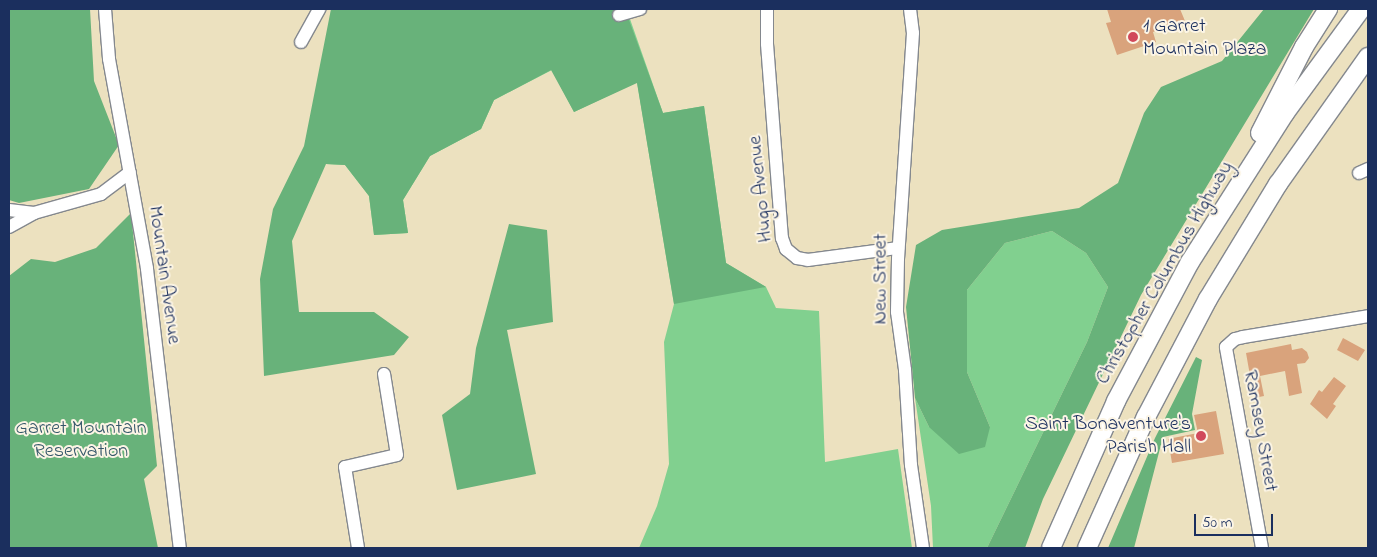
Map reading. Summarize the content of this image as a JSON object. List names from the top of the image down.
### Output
{
  "streets": {
    "highway": ["Christopher Columbus Highway"],
    "street": [
      "Hugo Avenue",
      "Mountain Avenue",
      "New Street",
      "Ramsey Street"
    ]
  },
  "crossings": [
    ["Hugo Avenue", "New Street"]
  ],
  "parks": ["Garret Mountain Reservation"],
  "places": ["1 Garret Mountain Plaza", "Saint Bonaventure's Parish Hall"],
  "scale_bar": "50 m"
}
